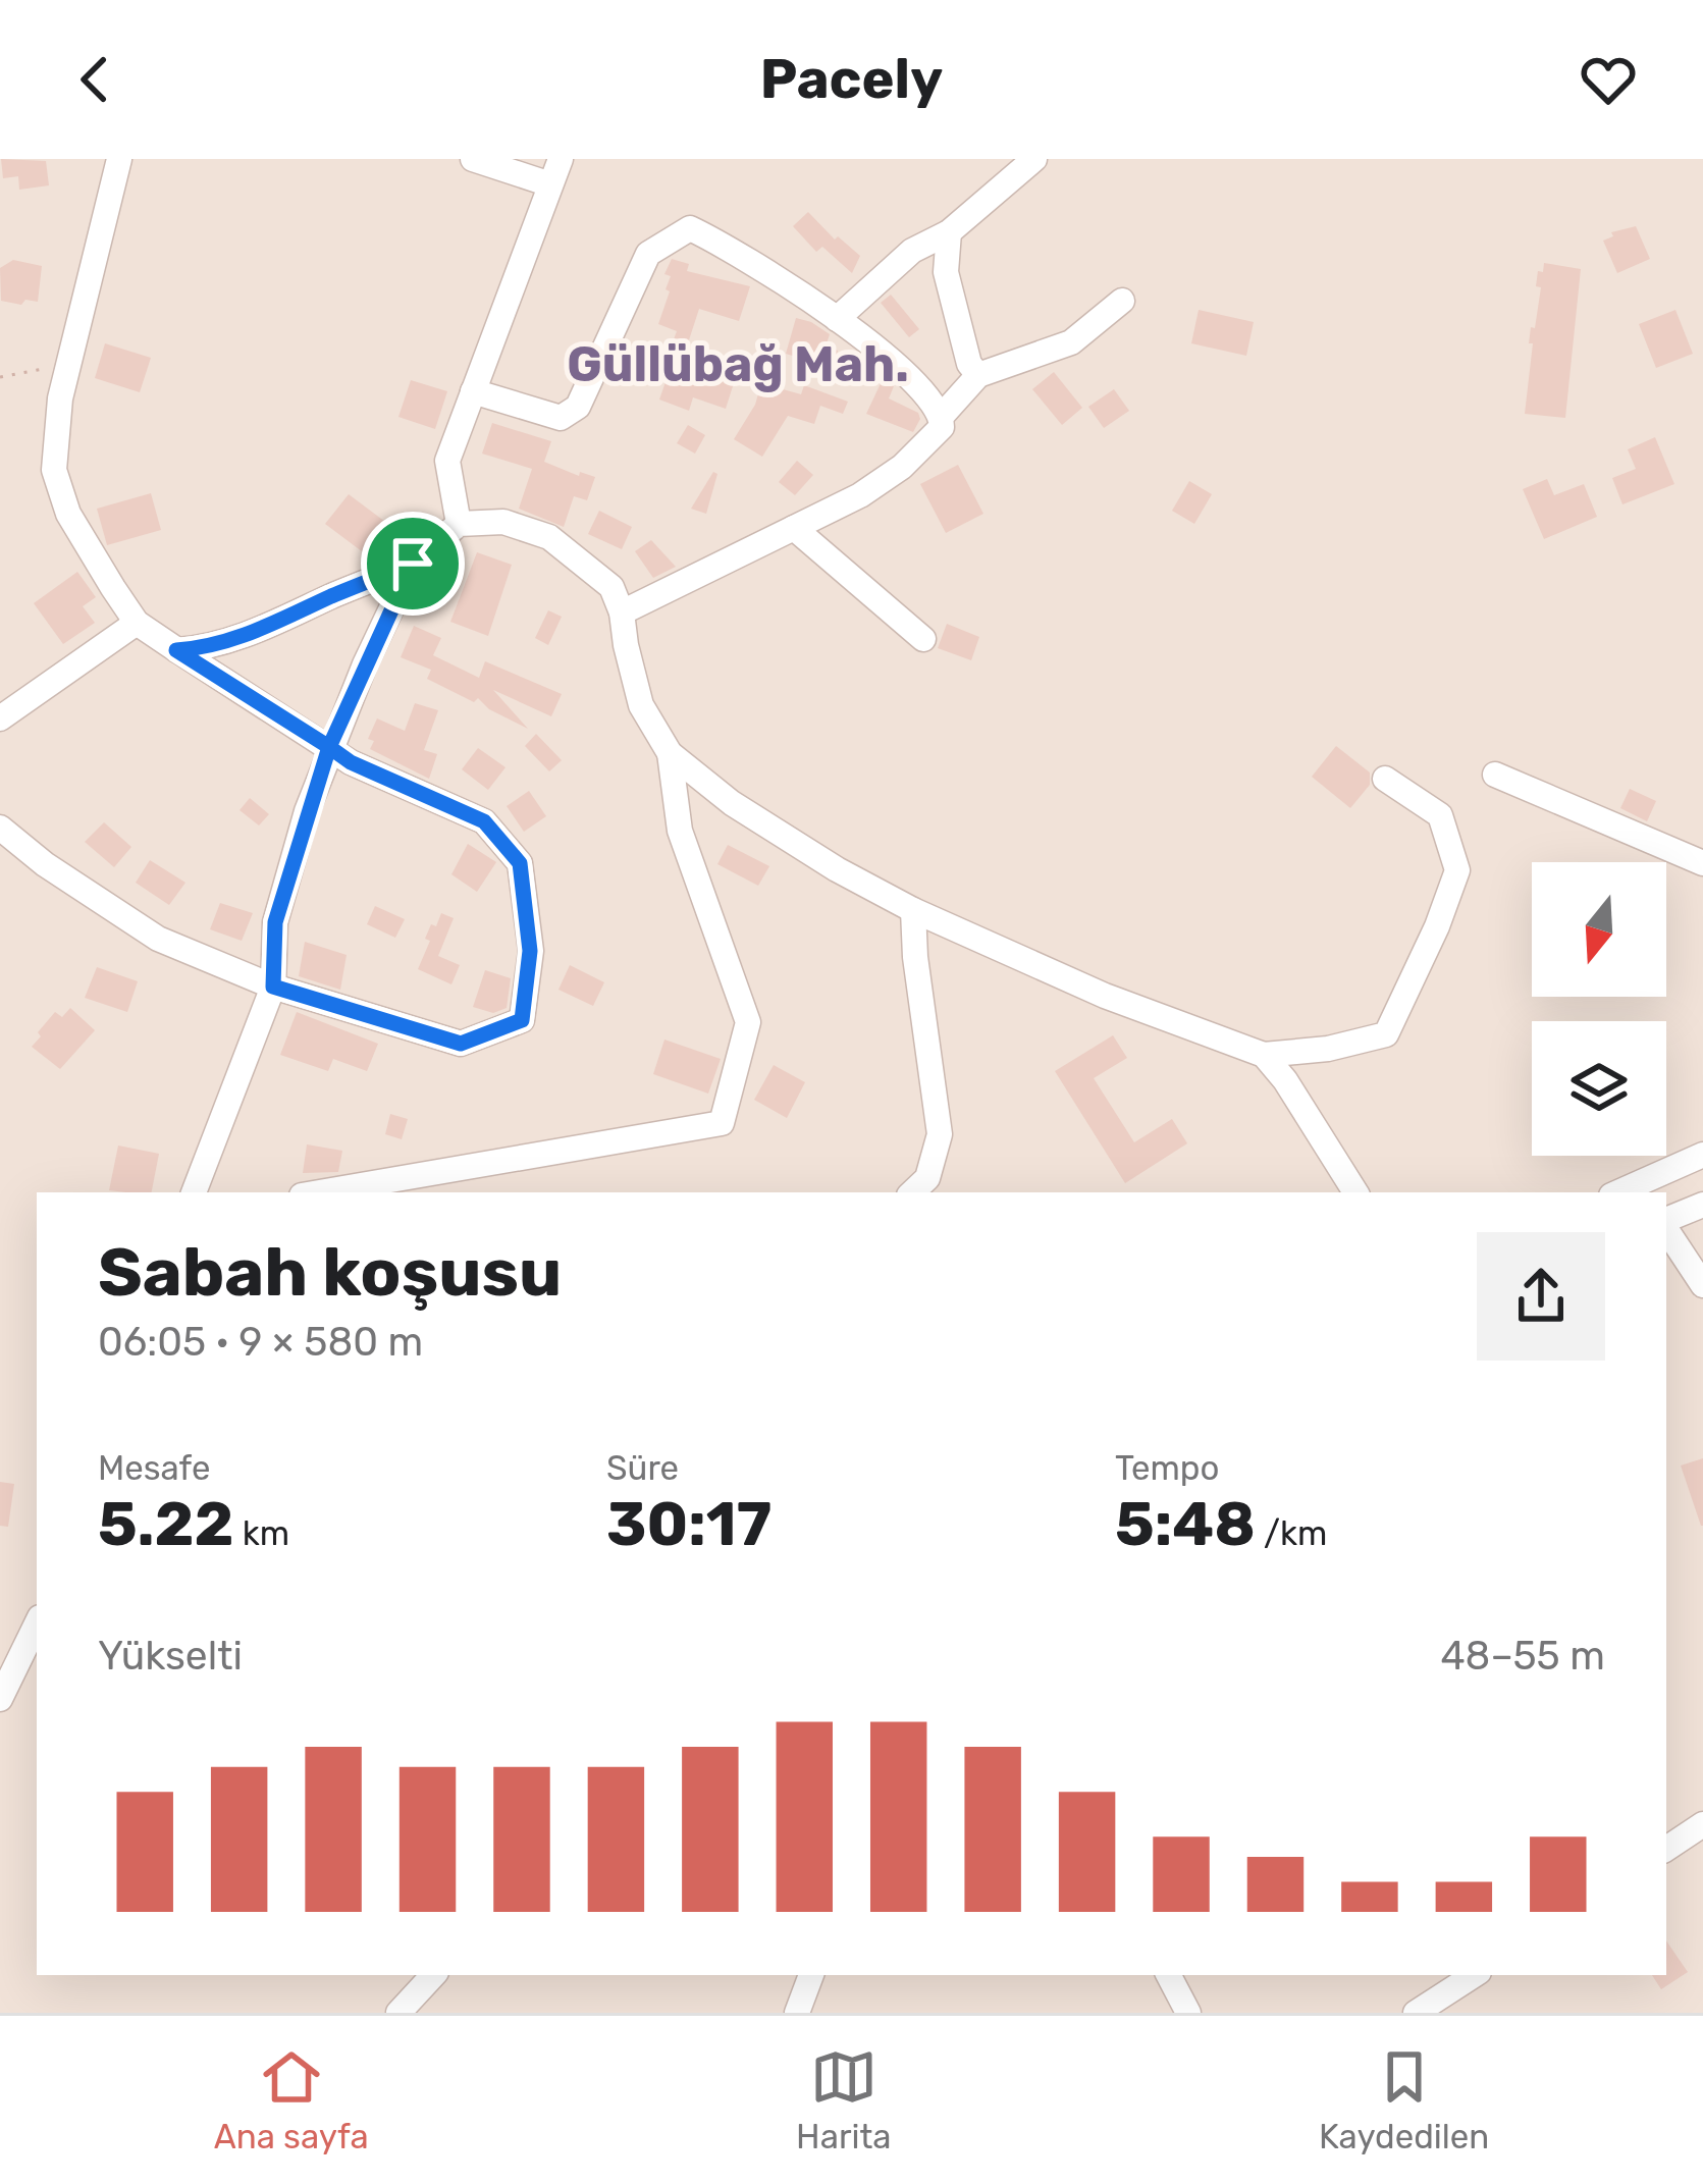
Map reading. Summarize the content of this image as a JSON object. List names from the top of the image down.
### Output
{
  "districts": ["Güllübağ Mah."],
  "north": "bottom",
  "page": {
    "header": "Pacely",
    "heading": ["Sabah koşusu", "06:05 · 9 × 580 m"],
    "stats": [
      ["Mesafe", "5.22 km"],
      ["Süre", "30:17"],
      ["Tempo", "5:48 /km"]
    ],
    "chart": ["Yükselti", "48–55 m"],
    "tabs": ["Ana sayfa", "Harita", "Kaydedilen"]
  }
}
